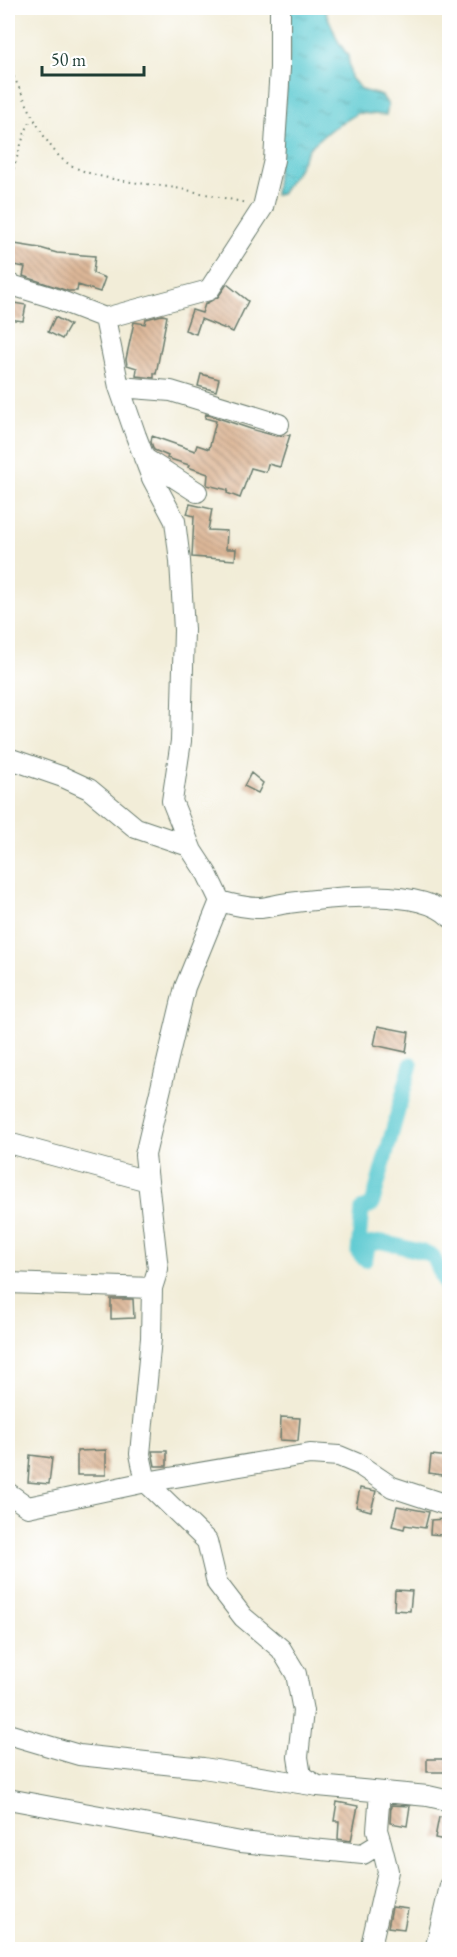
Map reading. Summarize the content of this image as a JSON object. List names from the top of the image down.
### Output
{
  "scale_bar": "50 m"
}
